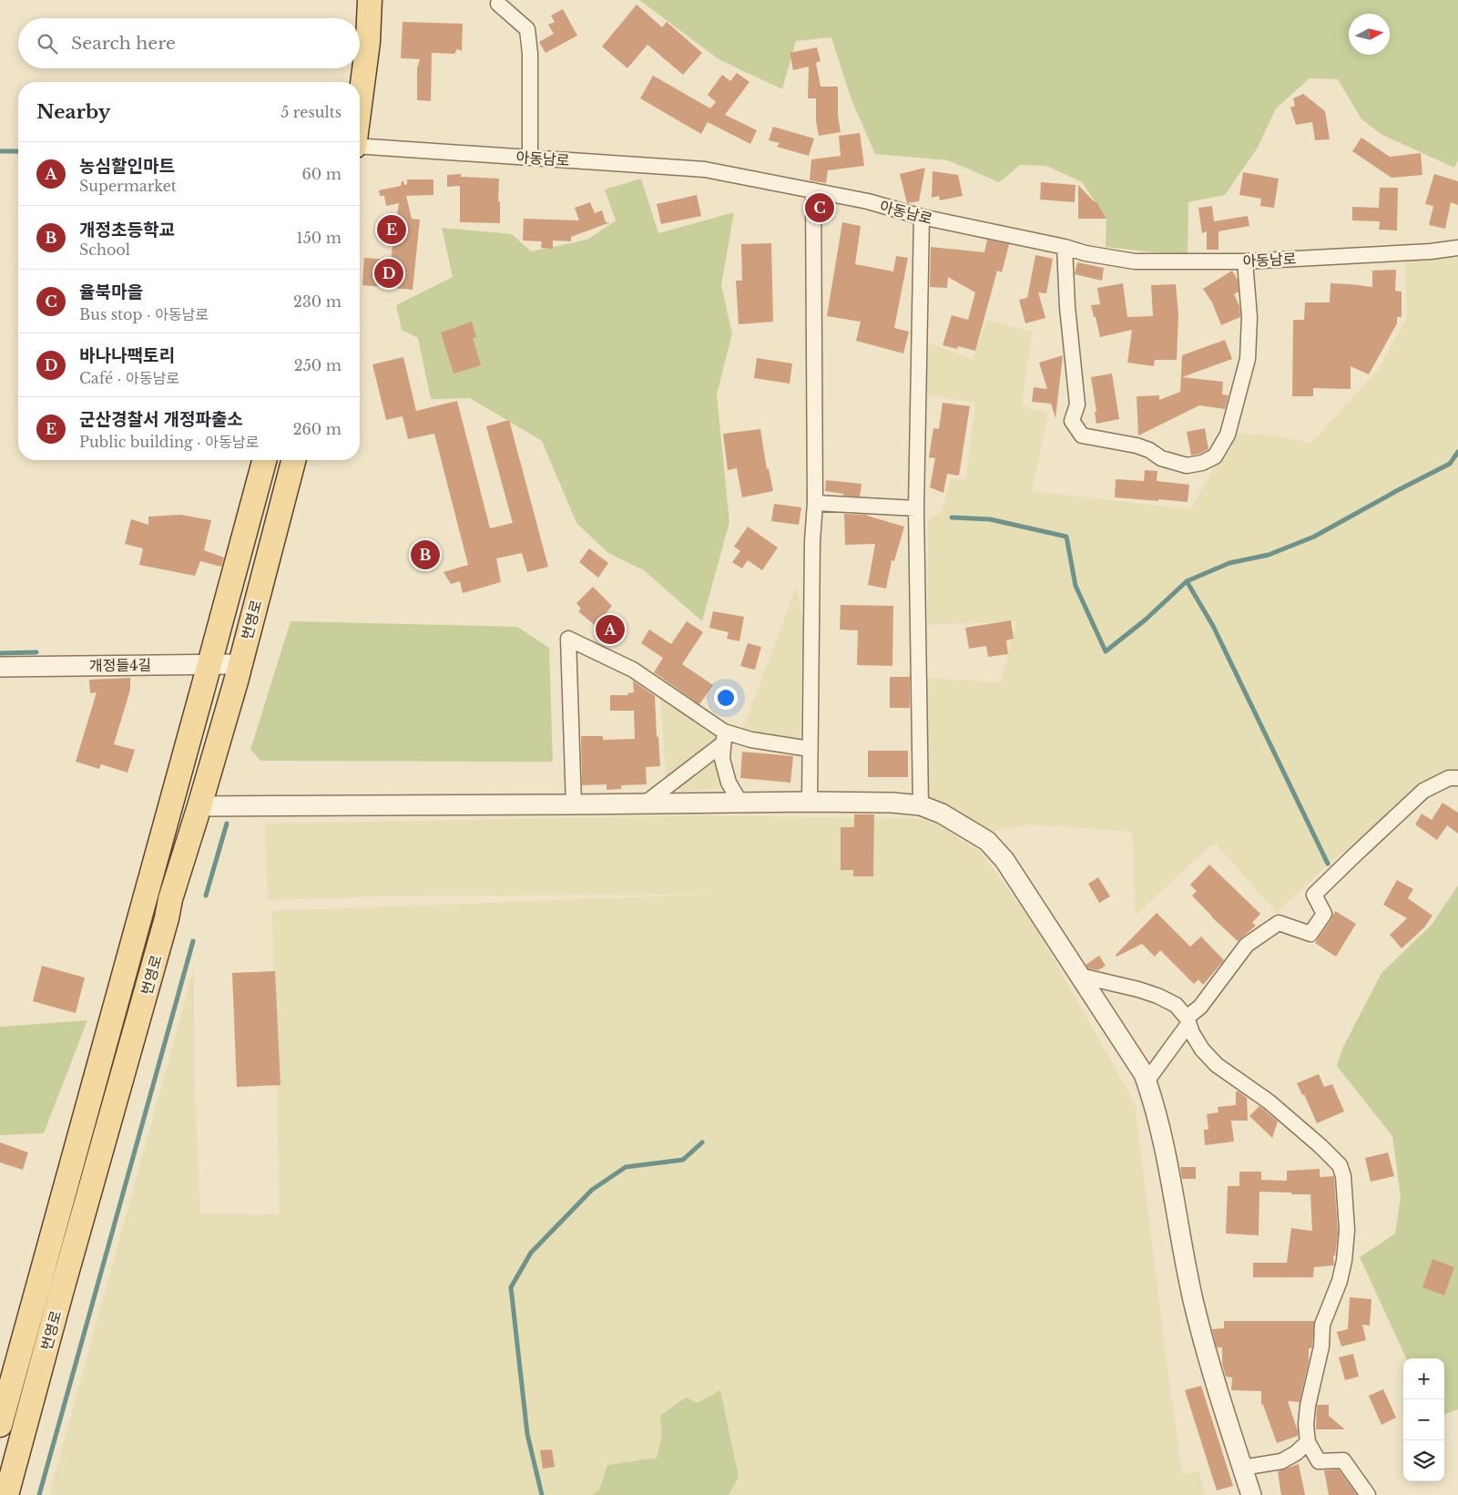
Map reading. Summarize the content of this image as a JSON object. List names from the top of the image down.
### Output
{
  "streets": {
    "main road": ["번영로"],
    "street": ["아동남로", "개정들4길"]
  },
  "crossings": [
    ["번영로", "개정들4길"]
  ],
  "north": "right",
  "page": {
    "search": "Search here",
    "heading": ["Nearby", "5 results"],
    "list": [
      {
        "mark": "A",
        "name": "농심할인마트",
        "note": "Supermarket",
        "value": "60 m"
      },
      {
        "mark": "B",
        "name": "개정초등학교",
        "note": "School",
        "value": "150 m"
      },
      {
        "mark": "C",
        "name": "율북마을",
        "note": "Bus stop · 아동남로",
        "value": "230 m"
      },
      {
        "mark": "D",
        "name": "바나나팩토리",
        "note": "Café · 아동남로",
        "value": "250 m"
      },
      {
        "mark": "E",
        "name": "군산경찰서 개정파출소",
        "note": "Public building · 아동남로",
        "value": "260 m"
      }
    ],
    "pins": [
      "C",
      "E",
      "D",
      "B",
      "A"
    ],
    "map_buttons": ["+", "−"]
  }
}
